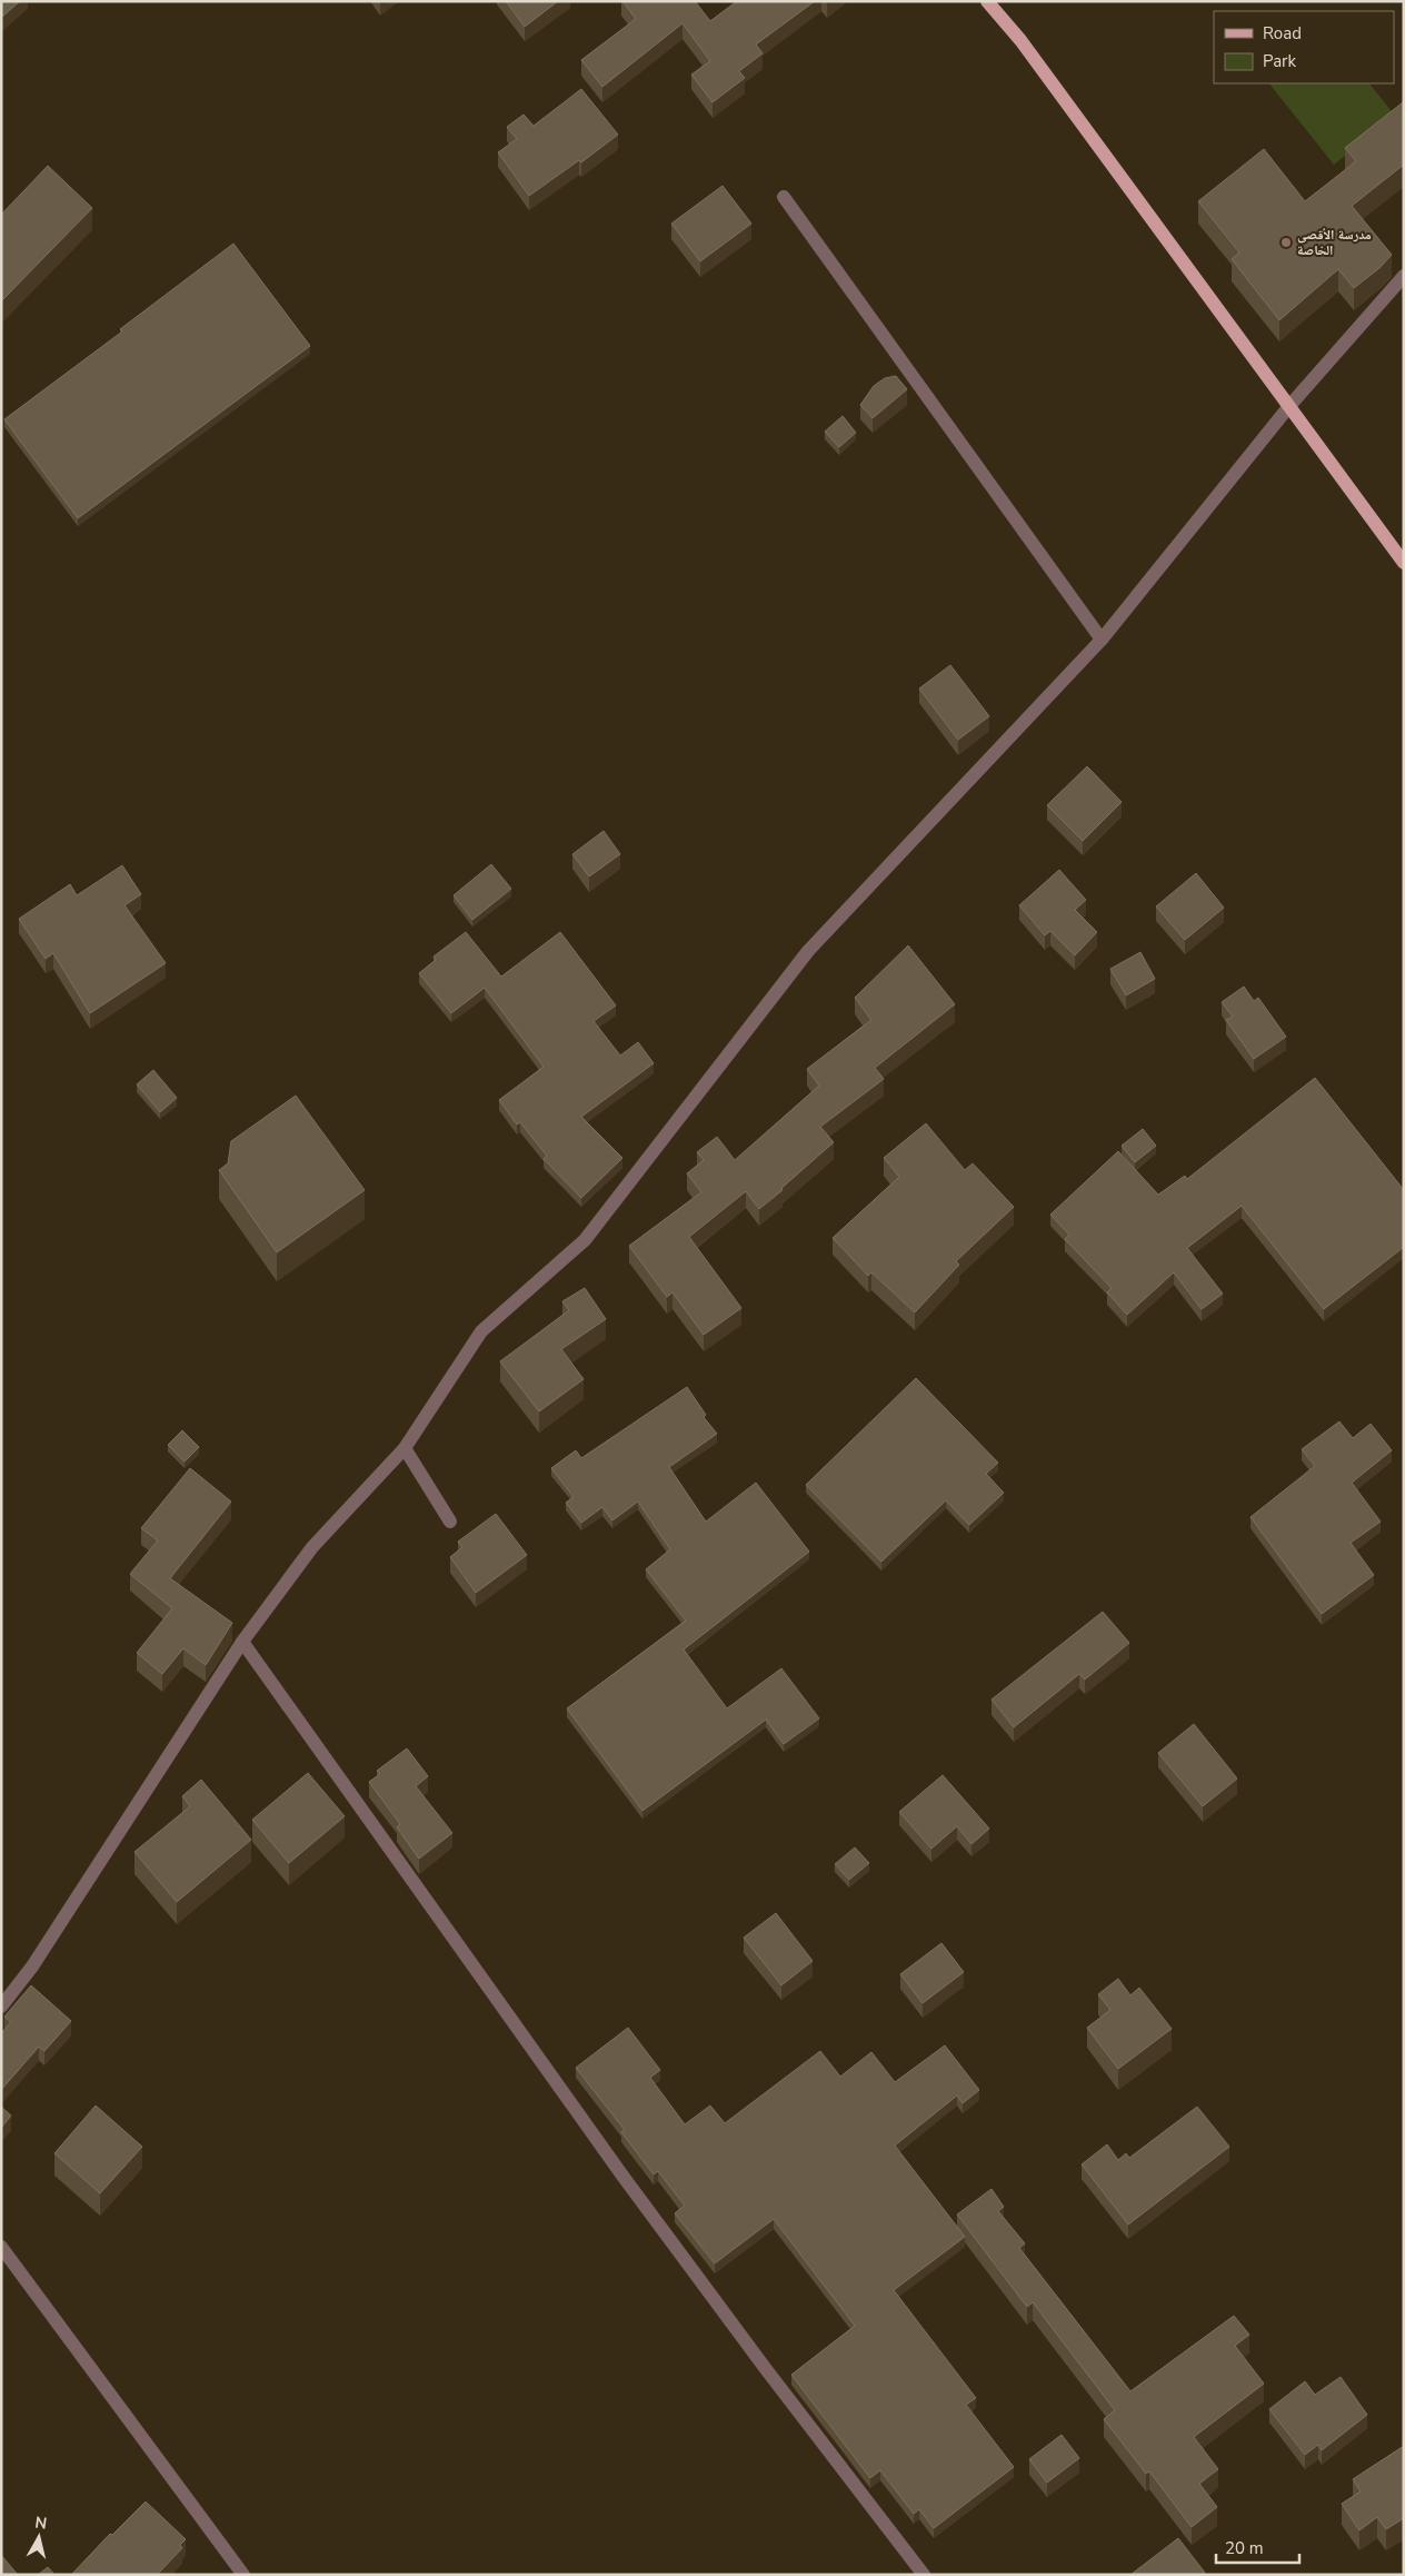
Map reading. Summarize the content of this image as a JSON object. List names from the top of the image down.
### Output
{
  "places": ["مدرسة الأقصى الخاصة"],
  "legend": ["Road", "Park"],
  "scale_bar": "20 m",
  "north": "top"
}
